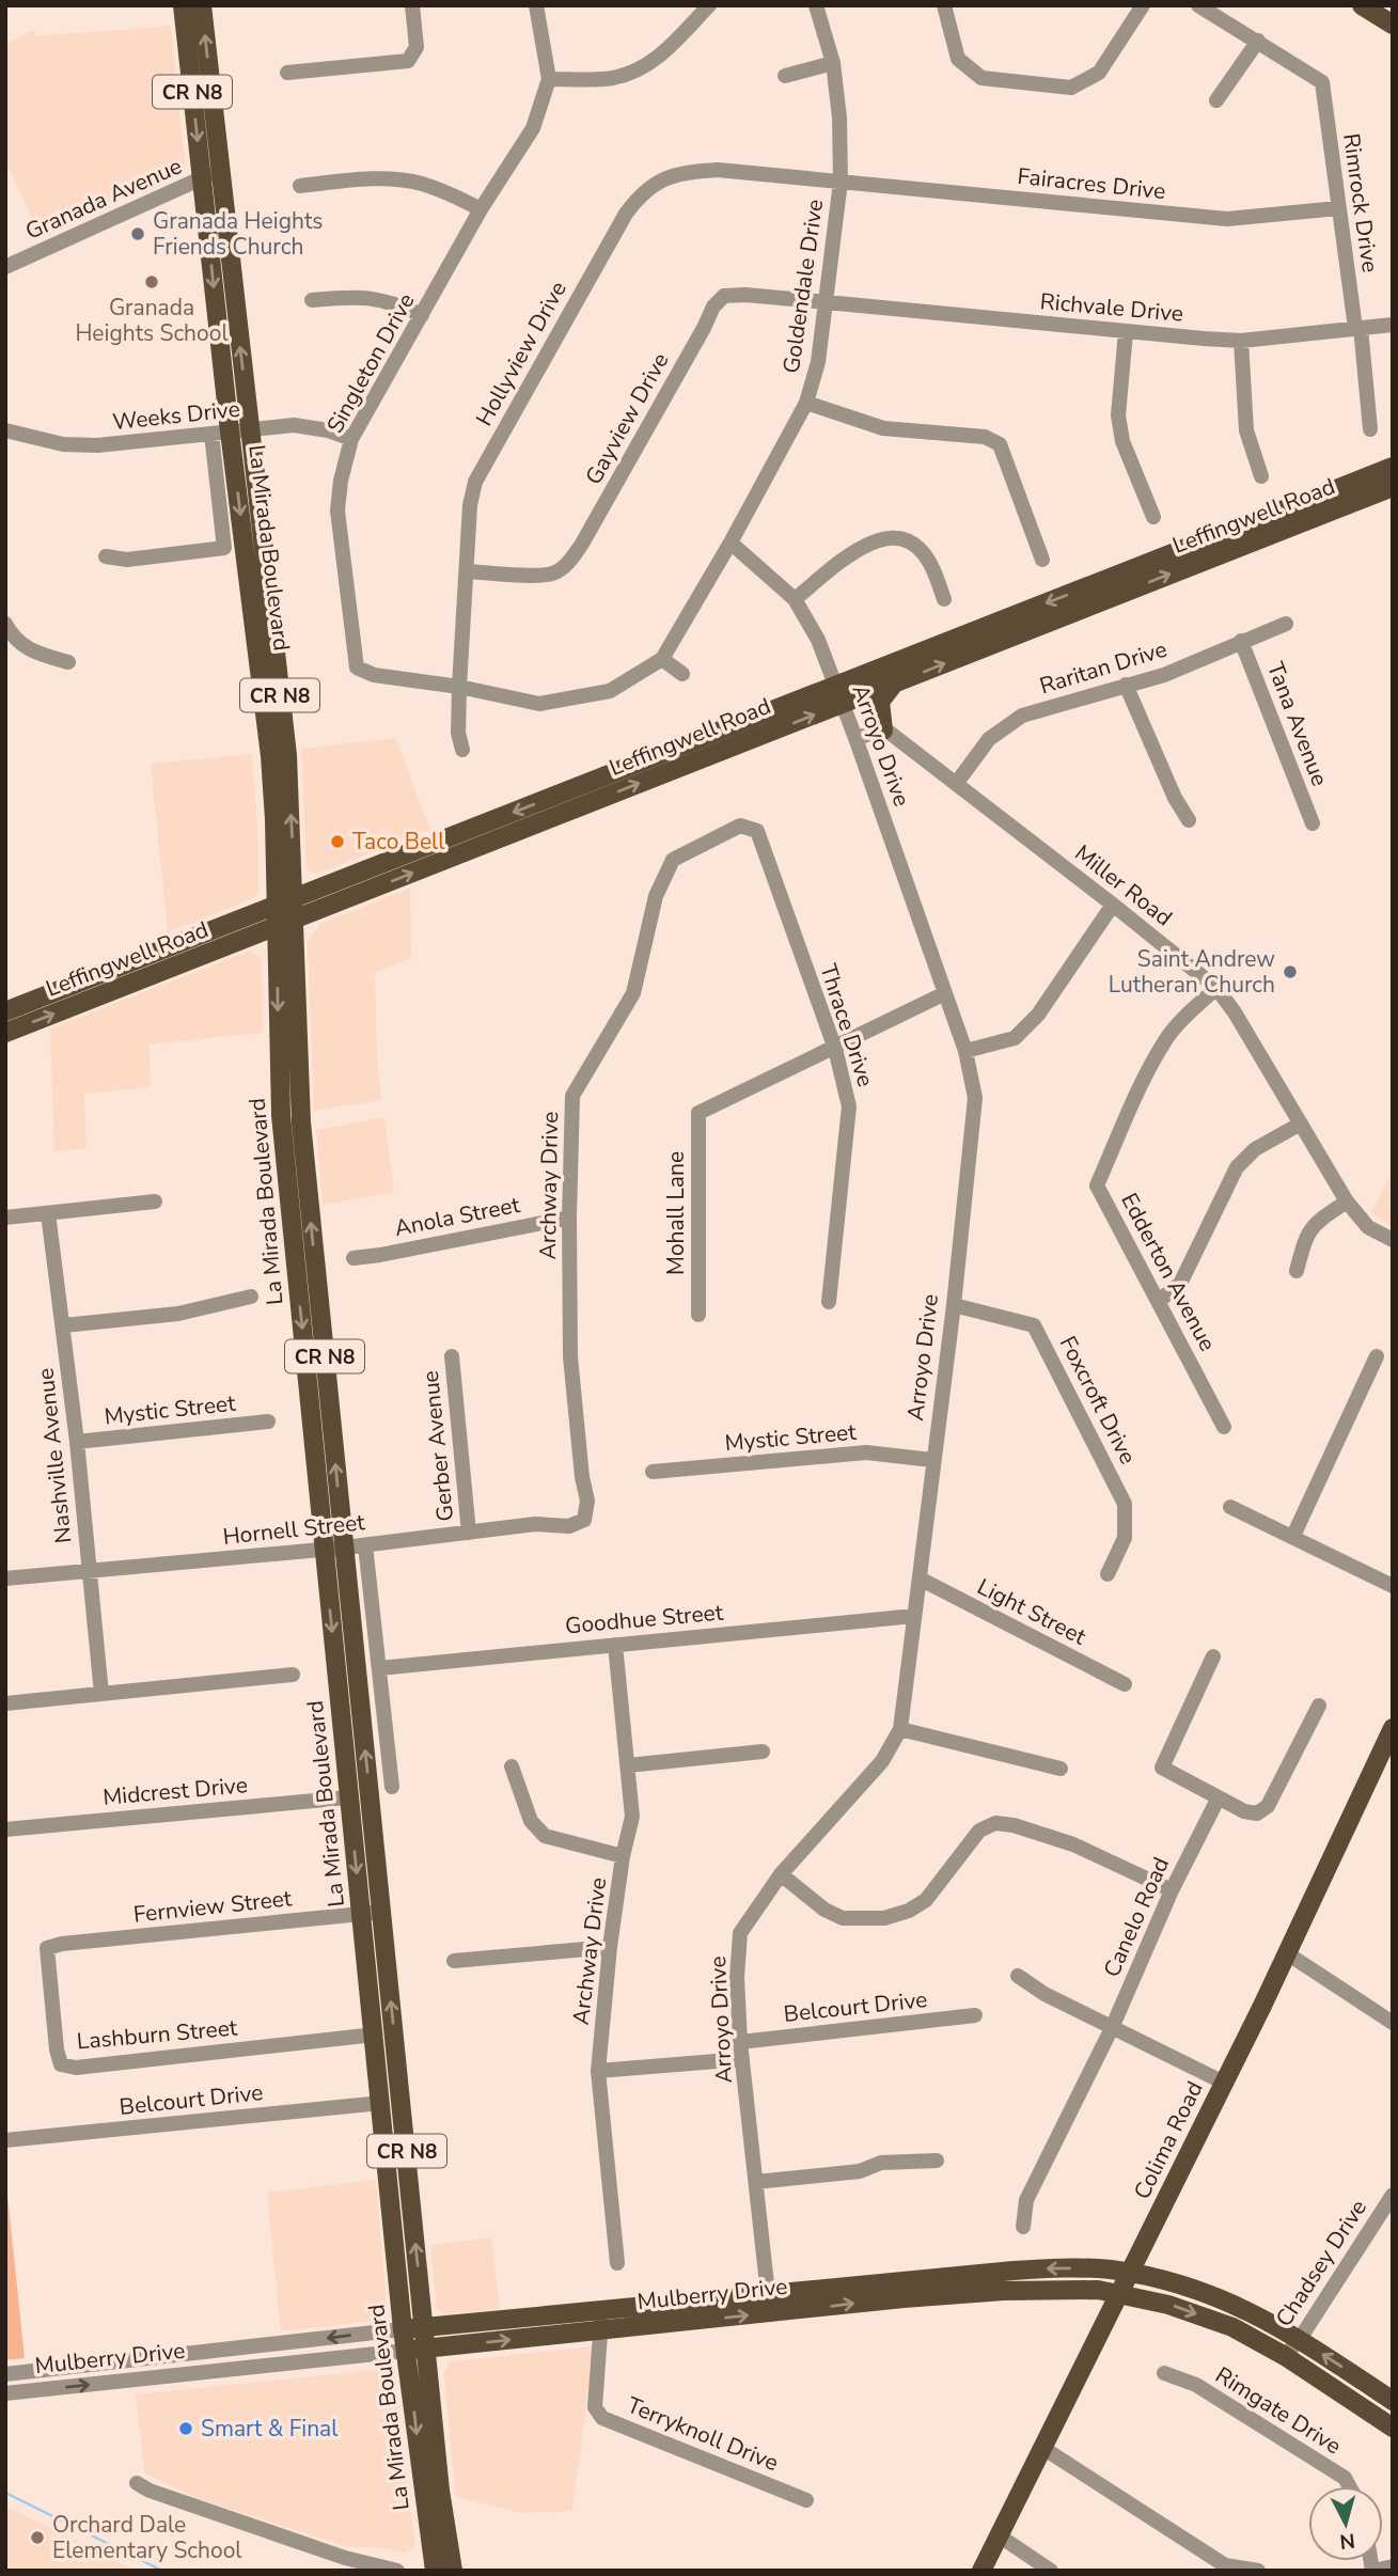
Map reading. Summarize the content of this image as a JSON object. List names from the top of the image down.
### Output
{
  "streets": {
    "main road": [
      "CR N8",
      "Leffingwell Road",
      "La Mirada Boulevard",
      "Colima Road",
      "Mulberry Drive"
    ],
    "street": [
      "Fairacres Drive",
      "Granada Avenue",
      "Rimrock Drive",
      "Goldendale Drive",
      "Richvale Drive",
      "Hollyview Drive",
      "Singleton Drive",
      "Weeks Drive",
      "Gayview Drive",
      "Raritan Drive",
      "Tana Avenue",
      "Arroyo Drive",
      "Miller Road",
      "Thrace Drive",
      "Archway Drive",
      "Mohall Lane",
      "Anola Street",
      "Edderton Avenue",
      "Foxcroft Drive",
      "Mystic Street",
      "Gerber Avenue",
      "Nashville Avenue",
      "Hornell Street",
      "Light Street",
      "Goodhue Street",
      "Midcrest Drive",
      "Fernview Street",
      "Canelo Road",
      "Belcourt Drive",
      "Lashburn Street",
      "Chadsey Drive",
      "Rimgate Drive",
      "Terryknoll Drive"
    ]
  },
  "crossings": [
    ["Fairacres Drive", "Rimrock Drive"],
    ["Fairacres Drive", "Goldendale Drive"],
    ["Fairacres Drive", "Hollyview Drive"],
    ["Granada Avenue", "La Mirada Boulevard"],
    ["Rimrock Drive", "Richvale Drive"],
    ["Goldendale Drive", "Richvale Drive"],
    ["Goldendale Drive", "Hollyview Drive"],
    ["Goldendale Drive", "Singleton Drive"],
    ["Goldendale Drive", "Gayview Drive"],
    ["Goldendale Drive", "Arroyo Drive"],
    ["Richvale Drive", "Gayview Drive"],
    ["Hollyview Drive", "Singleton Drive"],
    ["Hollyview Drive", "Gayview Drive"],
    ["Singleton Drive", "Weeks Drive"],
    ["Weeks Drive", "La Mirada Boulevard"],
    ["Leffingwell Road", "La Mirada Boulevard"],
    ["Leffingwell Road", "Arroyo Drive"],
    ["La Mirada Boulevard", "Hornell Street"],
    ["La Mirada Boulevard", "Midcrest Drive"],
    ["La Mirada Boulevard", "Fernview Street"],
    ["La Mirada Boulevard", "Belcourt Drive"],
    ["La Mirada Boulevard", "Lashburn Street"],
    ["La Mirada Boulevard", "Mulberry Drive"],
    ["Raritan Drive", "Tana Avenue"],
    ["Raritan Drive", "Miller Road"],
    ["Arroyo Drive", "Foxcroft Drive"],
    ["Arroyo Drive", "Mystic Street"],
    ["Arroyo Drive", "Light Street"],
    ["Arroyo Drive", "Goodhue Street"],
    ["Arroyo Drive", "Belcourt Drive"],
    ["Arroyo Drive", "Mulberry Drive"],
    ["Miller Road", "Edderton Avenue"],
    ["Thrace Drive", "Archway Drive"],
    ["Thrace Drive", "Mohall Lane"],
    ["Archway Drive", "Anola Street"],
    ["Archway Drive", "Hornell Street"],
    ["Archway Drive", "Goodhue Street"],
    ["Mystic Street", "Nashville Avenue"],
    ["Gerber Avenue", "Hornell Street"],
    ["Nashville Avenue", "Hornell Street"],
    ["Fernview Street", "Lashburn Street"],
    ["Colima Road", "Mulberry Drive"],
    ["Chadsey Drive", "Mulberry Drive"],
    ["Mulberry Drive", "Terryknoll Drive"]
  ],
  "places": [
    "Granada Heights Friends Church",
    "Granada Heights School",
    "Taco Bell",
    "Saint Andrew Lutheran Church",
    "Smart & Final",
    "Orchard Dale Elementary School"
  ],
  "north": "bottom"
}
